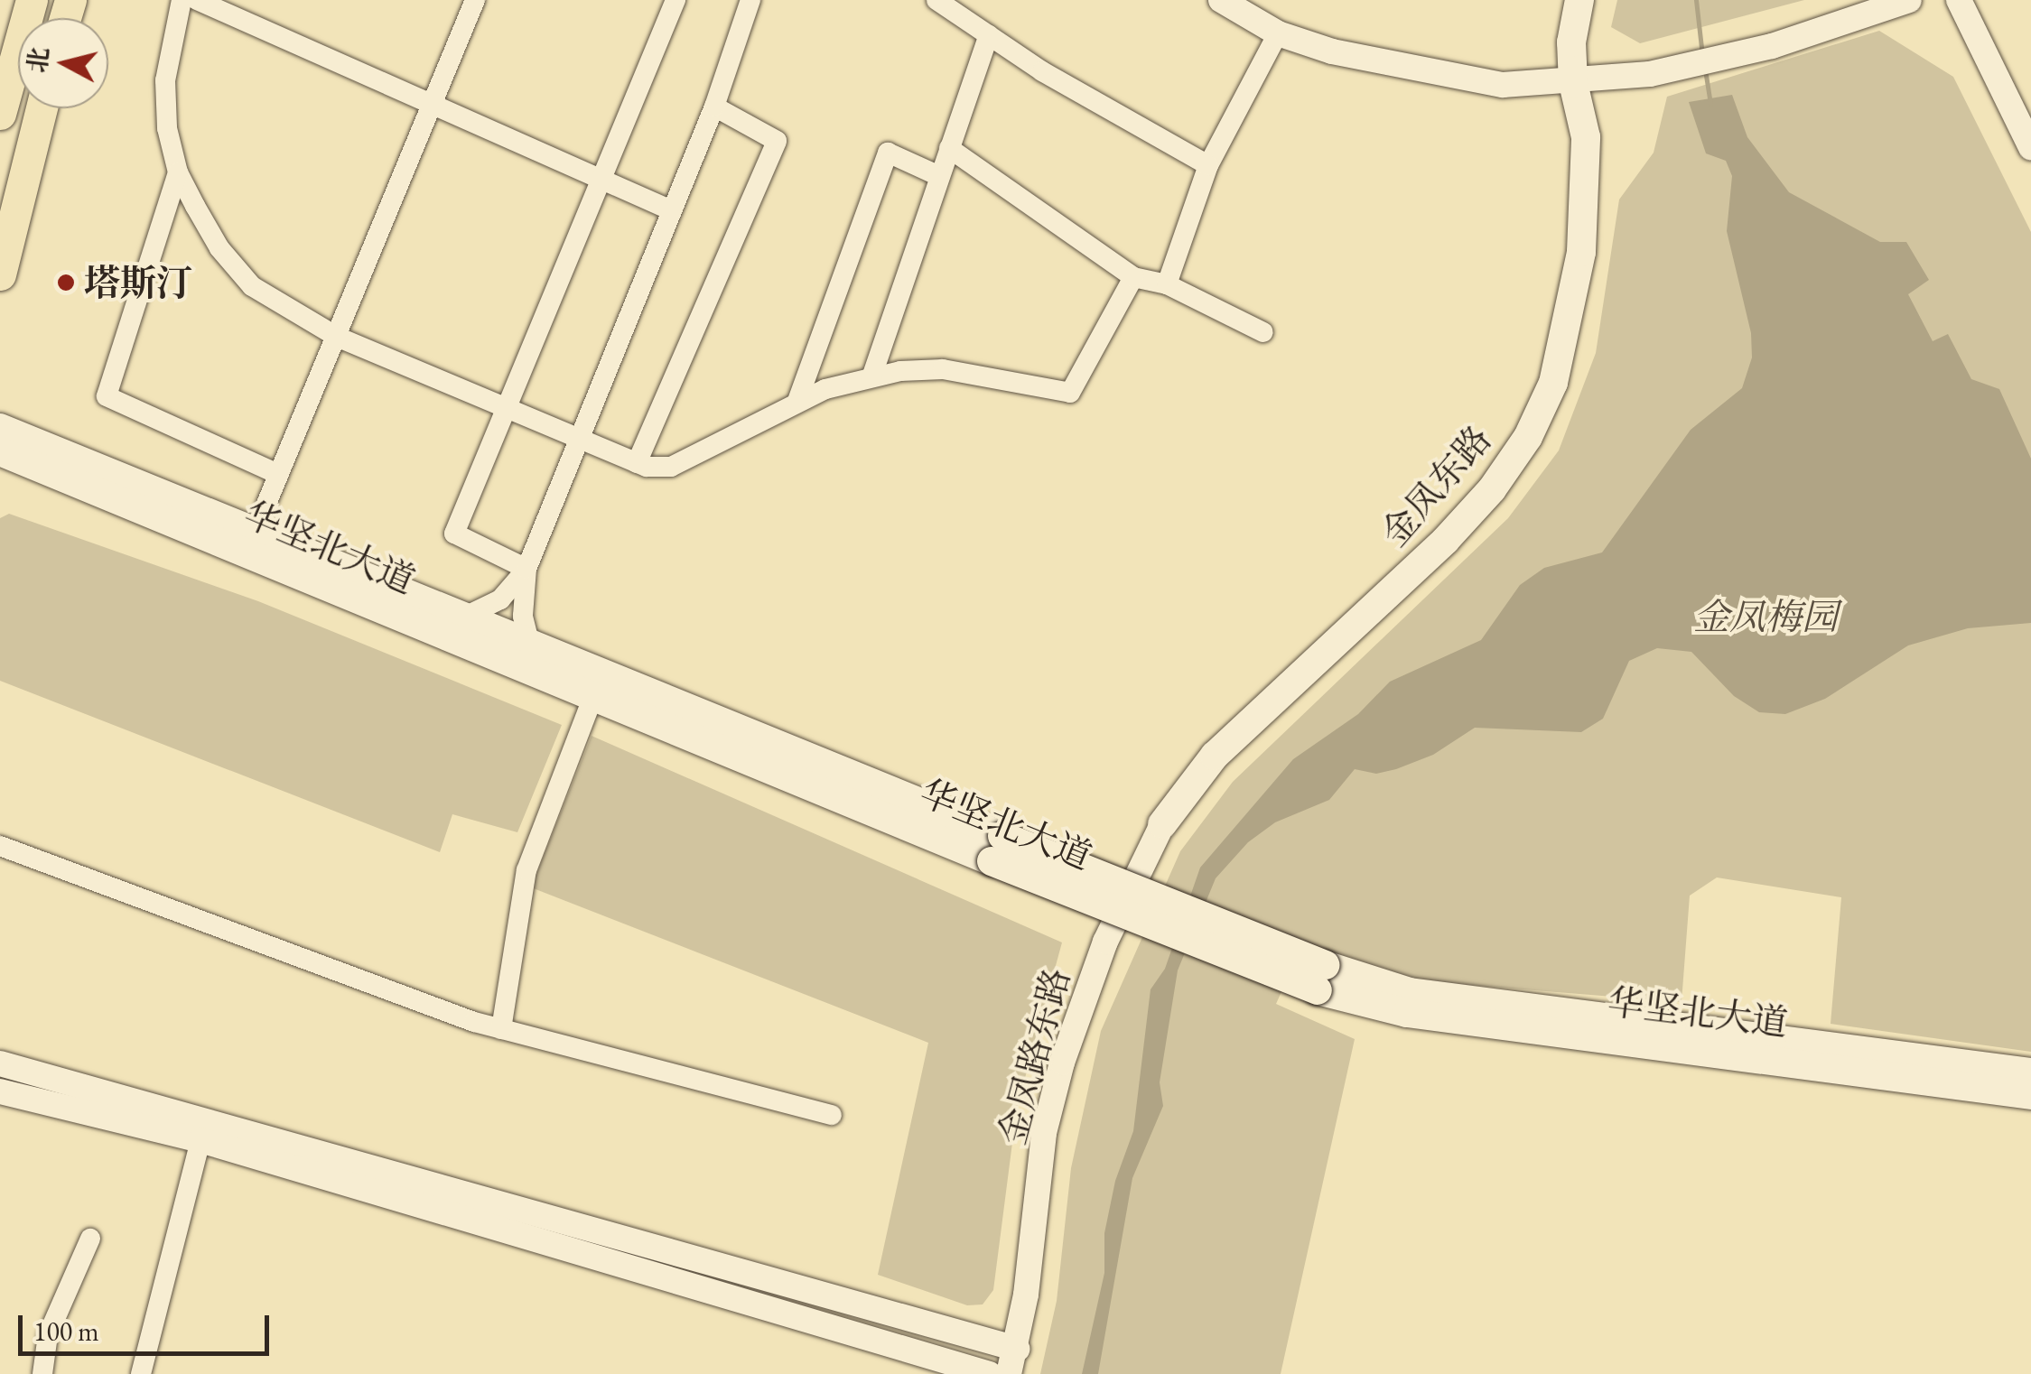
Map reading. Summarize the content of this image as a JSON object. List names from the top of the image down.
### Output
{
  "streets": {
    "main road": ["金凤东路", "华坚北大道"],
    "street": ["金凤路东路"]
  },
  "crossings": [
    ["金凤东路", "金凤路东路"]
  ],
  "parks": ["金凤梅园"],
  "places": ["塔斯汀"],
  "scale_bar": "100 m",
  "north": "left"
}
